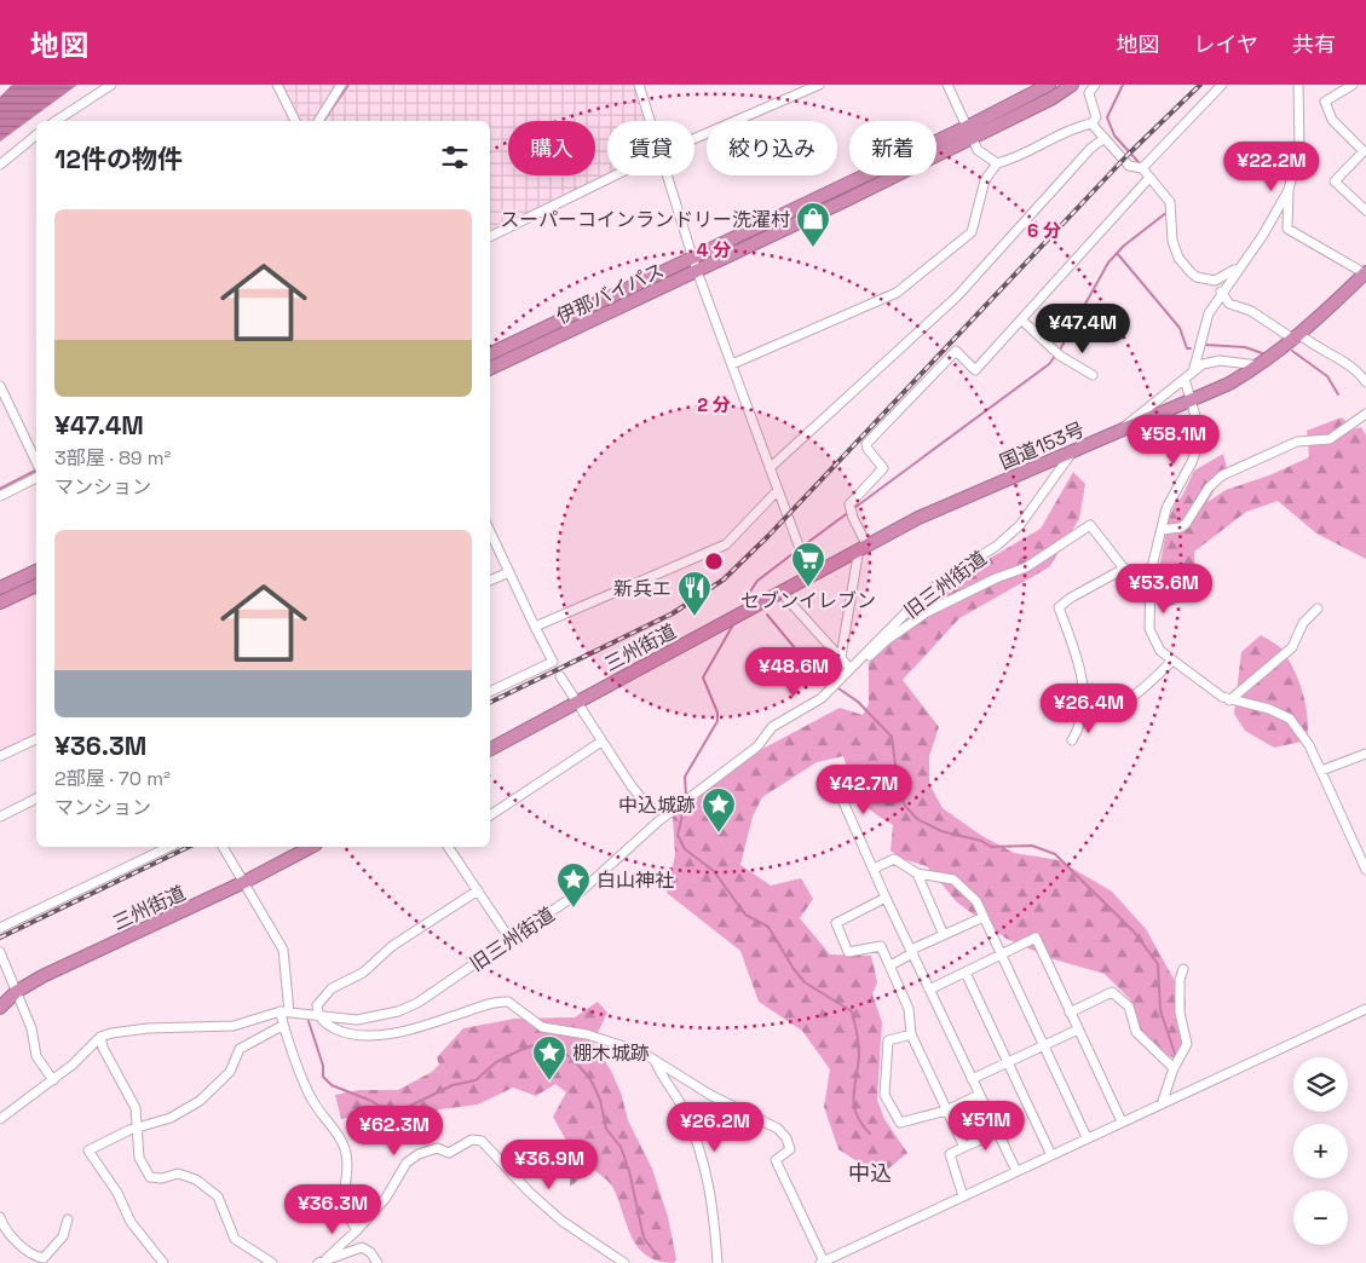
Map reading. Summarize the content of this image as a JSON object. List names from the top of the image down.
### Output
{
  "streets": {
    "highway": ["伊那バイパス", "国道153号", "三州街道"],
    "street": ["旧三州街道"]
  },
  "crossings": [
    ["国道153号", "旧三州街道"],
    ["国道153号", "三州街道"]
  ],
  "districts": ["中込"],
  "places": {
    "shop": ["スーパーコインランドリー洗濯村"],
    "supermarket": ["セブンイレブン"],
    "restaurant": ["新兵エ"],
    "place": ["中込城跡", "白山神社", "棚木城跡"]
  },
  "page": {
    "header": "地図",
    "nav": ["地図", "レイヤ", "共有"],
    "chip": [
      "購入",
      "賃貸",
      "絞り込み",
      "新着"
    ],
    "heading": "12件の物件",
    "price": [
      "¥22.2M",
      "¥47.4M",
      "¥58.1M",
      "¥53.6M",
      "¥48.6M",
      "¥26.4M",
      "¥42.7M",
      "¥51M",
      "¥26.2M",
      "¥62.3M",
      "¥36.9M",
      "¥36.3M"
    ],
    "list": [
      {
        "name": "¥47.4M",
        "note": "3部屋 · 89 m² · マンション"
      },
      {
        "name": "¥36.3M",
        "note": "2部屋 · 70 m² · マンション"
      }
    ],
    "map_buttons": ["+", "−"]
  },
  "rings": ["6 分", "4 分", "2 分"]
}
